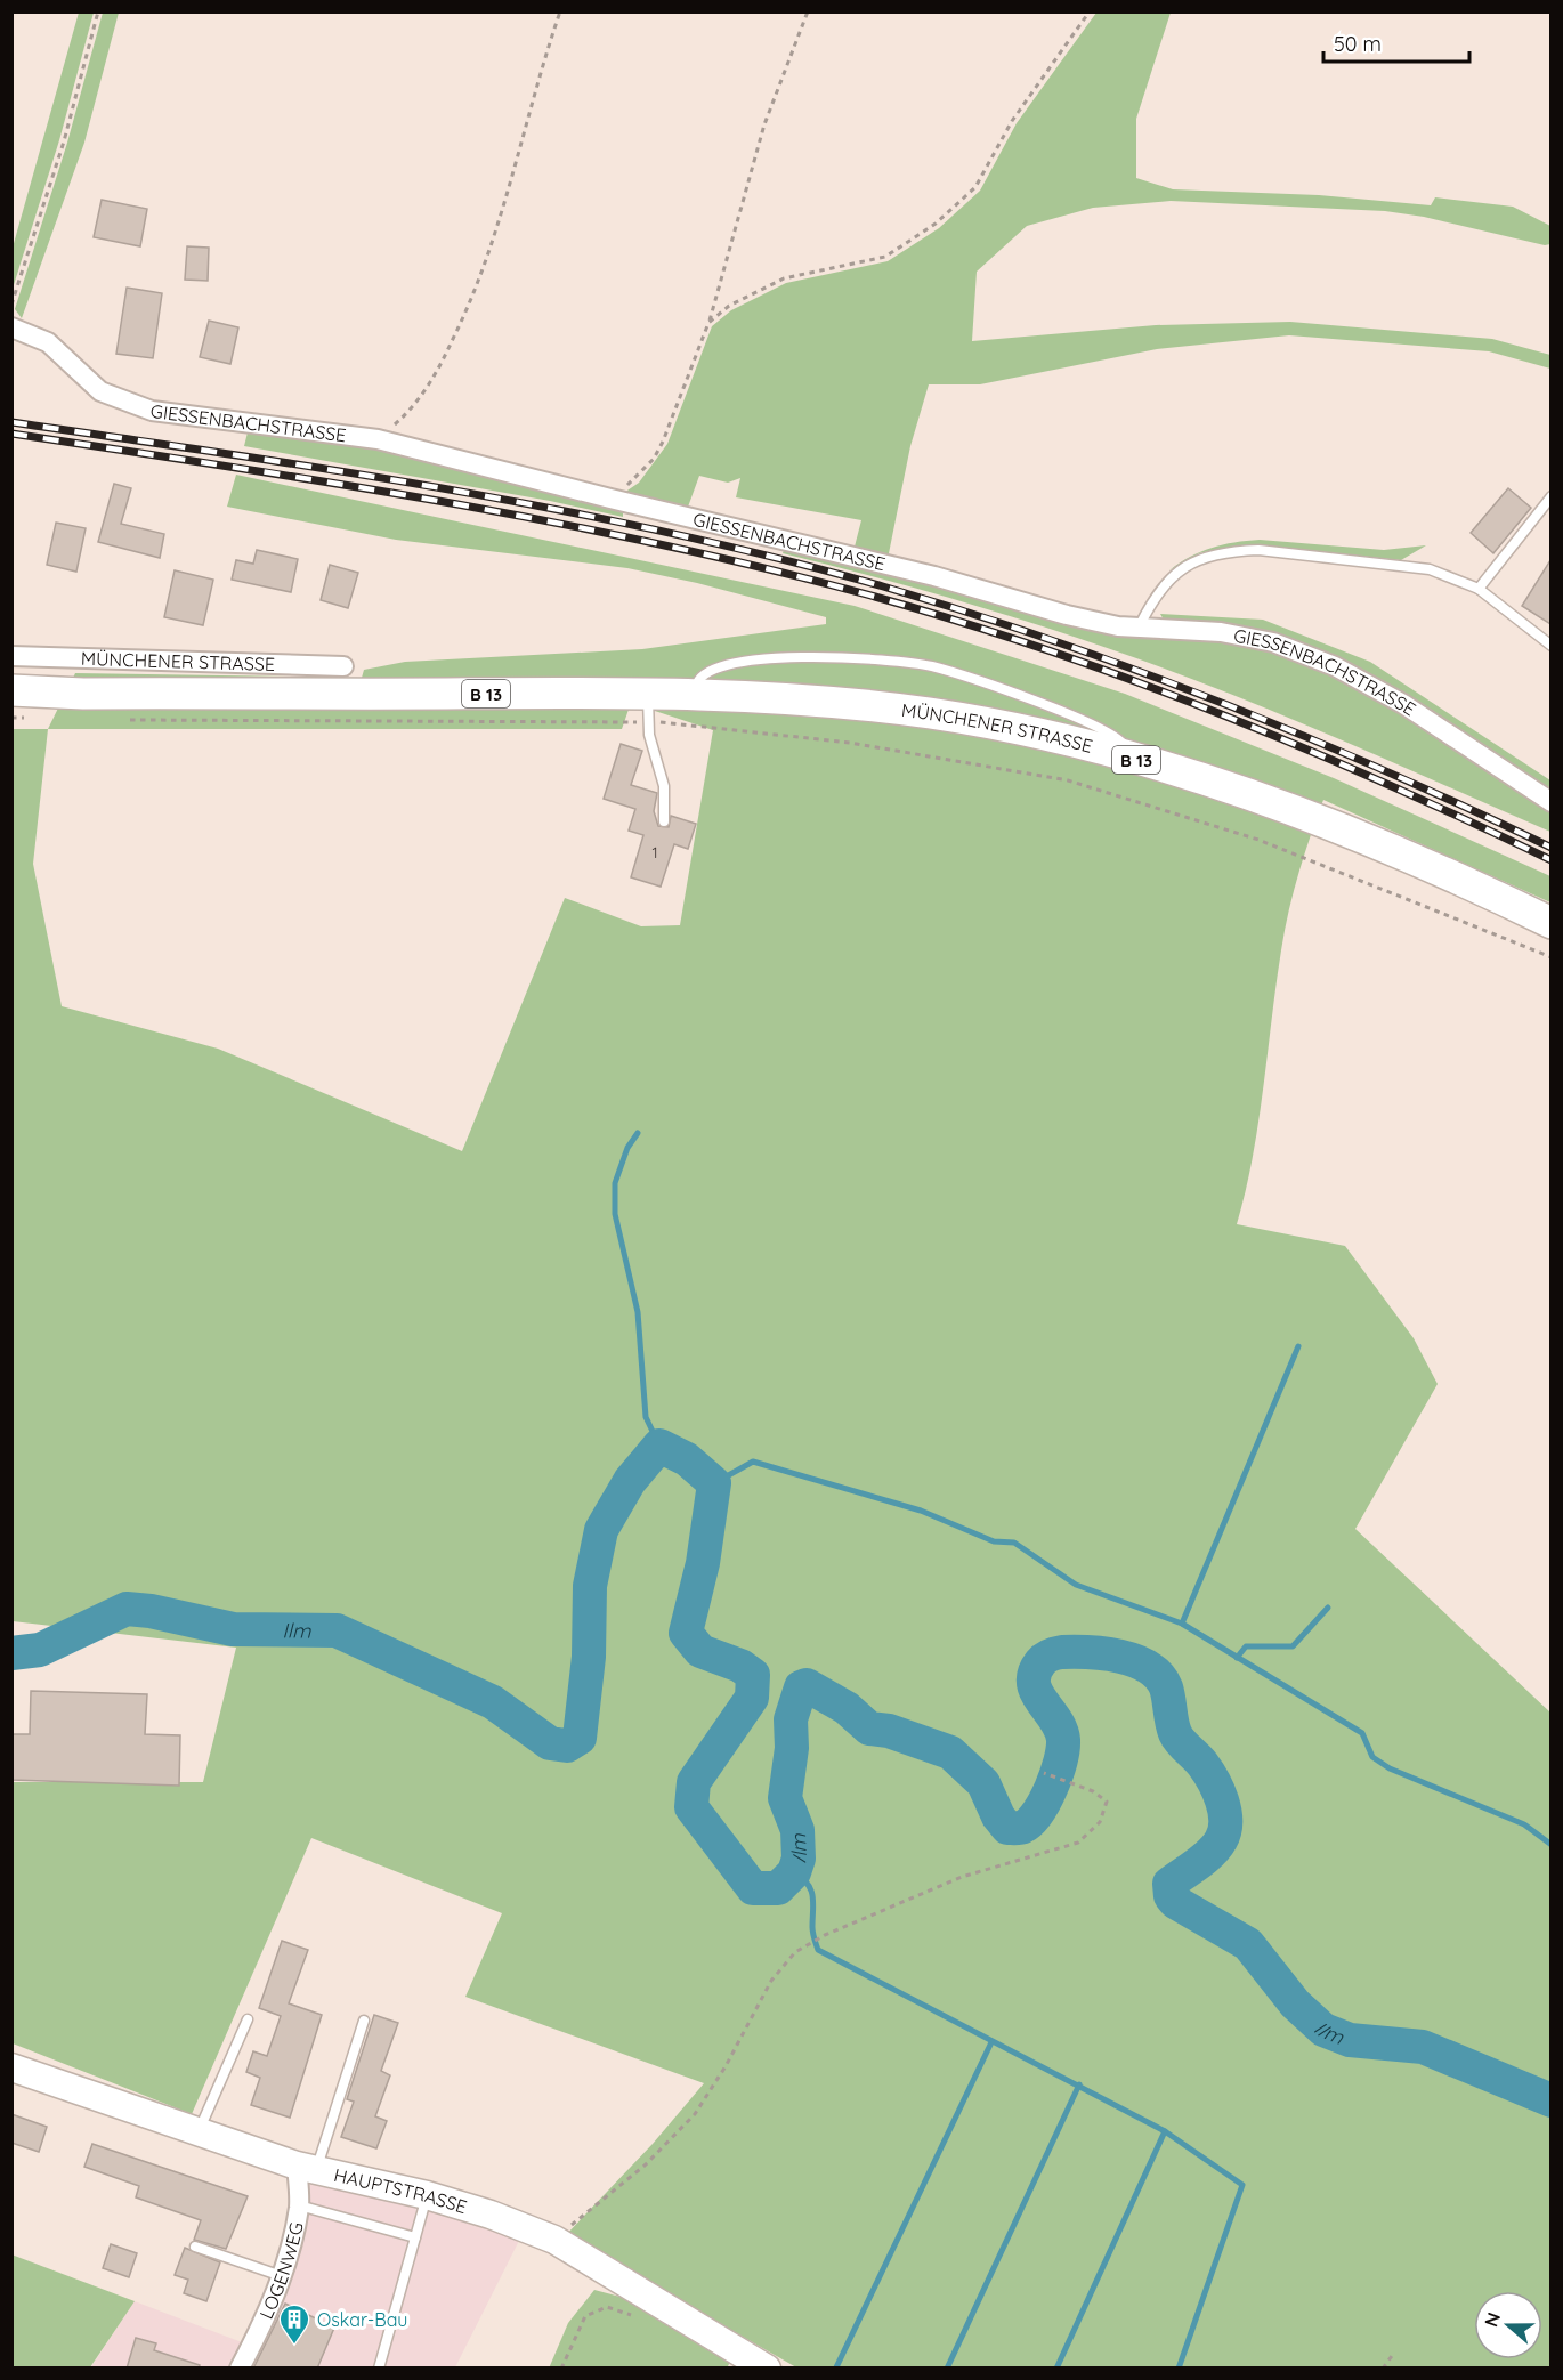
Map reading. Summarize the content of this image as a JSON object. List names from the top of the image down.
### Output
{
  "streets": {
    "main road": ["MÜNCHENER STRASSE", "B 13"],
    "street": ["GIESSENBACHSTRASSE", "HAUPTSTRASSE", "LOGENWEG"]
  },
  "crossings": [
    ["MÜNCHENER STRASSE", "B 13"],
    ["HAUPTSTRASSE", "LOGENWEG"]
  ],
  "water": ["Ilm"],
  "places": {
    "building": ["Oskar-Bau"]
  },
  "house_numbers": ["1"],
  "scale_bar": "50 m",
  "north": "left"
}
